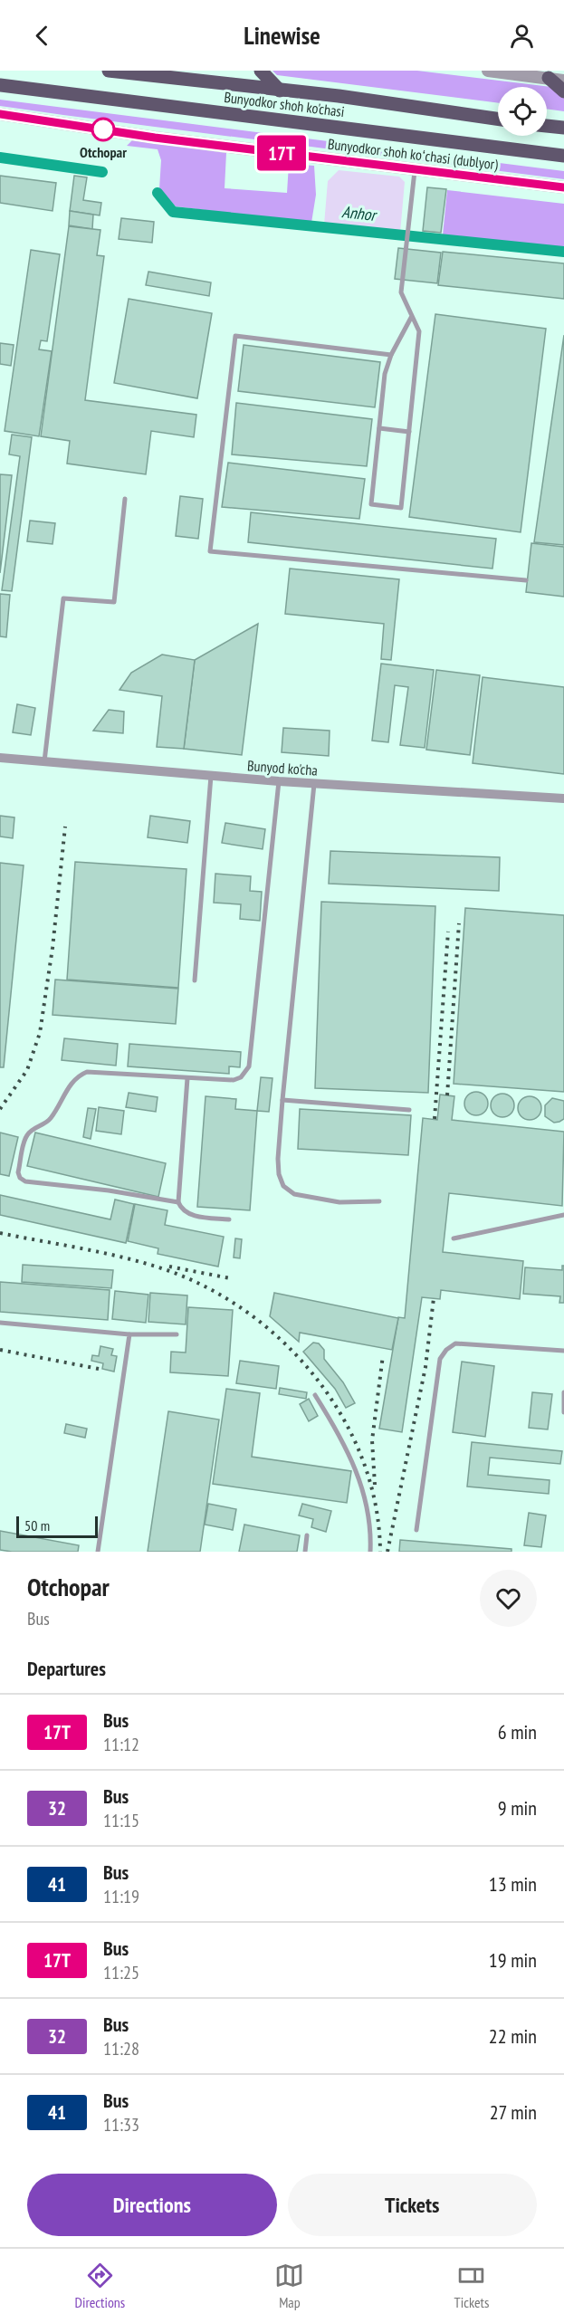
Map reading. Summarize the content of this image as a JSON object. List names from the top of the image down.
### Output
{
  "streets": {
    "main road": ["Bunyodkor shoh ko'chasi"],
    "street": ["Bunyodkor shoh koʻchasi (dublyor)", "Bunyod ko'cha"]
  },
  "water": ["Anhor"],
  "places": ["Otchopar"],
  "lines": ["bus line 17T"],
  "scale_bar": "50 m",
  "page": {
    "header": "Linewise",
    "on_map": "17T",
    "scale": "50 m",
    "heading": [
      ["Otchopar", "Bus"],
      "Departures"
    ],
    "list": [
      {
        "mark": "17T",
        "name": "Bus",
        "note": "11:12",
        "value": "6 min"
      },
      {
        "mark": "32",
        "name": "Bus",
        "note": "11:15",
        "value": "9 min"
      },
      {
        "mark": "41",
        "name": "Bus",
        "note": "11:19",
        "value": "13 min"
      },
      {
        "mark": "17T",
        "name": "Bus",
        "note": "11:25",
        "value": "19 min"
      },
      {
        "mark": "32",
        "name": "Bus",
        "note": "11:28",
        "value": "22 min"
      },
      {
        "mark": "41",
        "name": "Bus",
        "note": "11:33",
        "value": "27 min"
      }
    ],
    "buttons": ["Directions", "Tickets"],
    "tabs": ["Directions", "Map", "Tickets"]
  }
}
